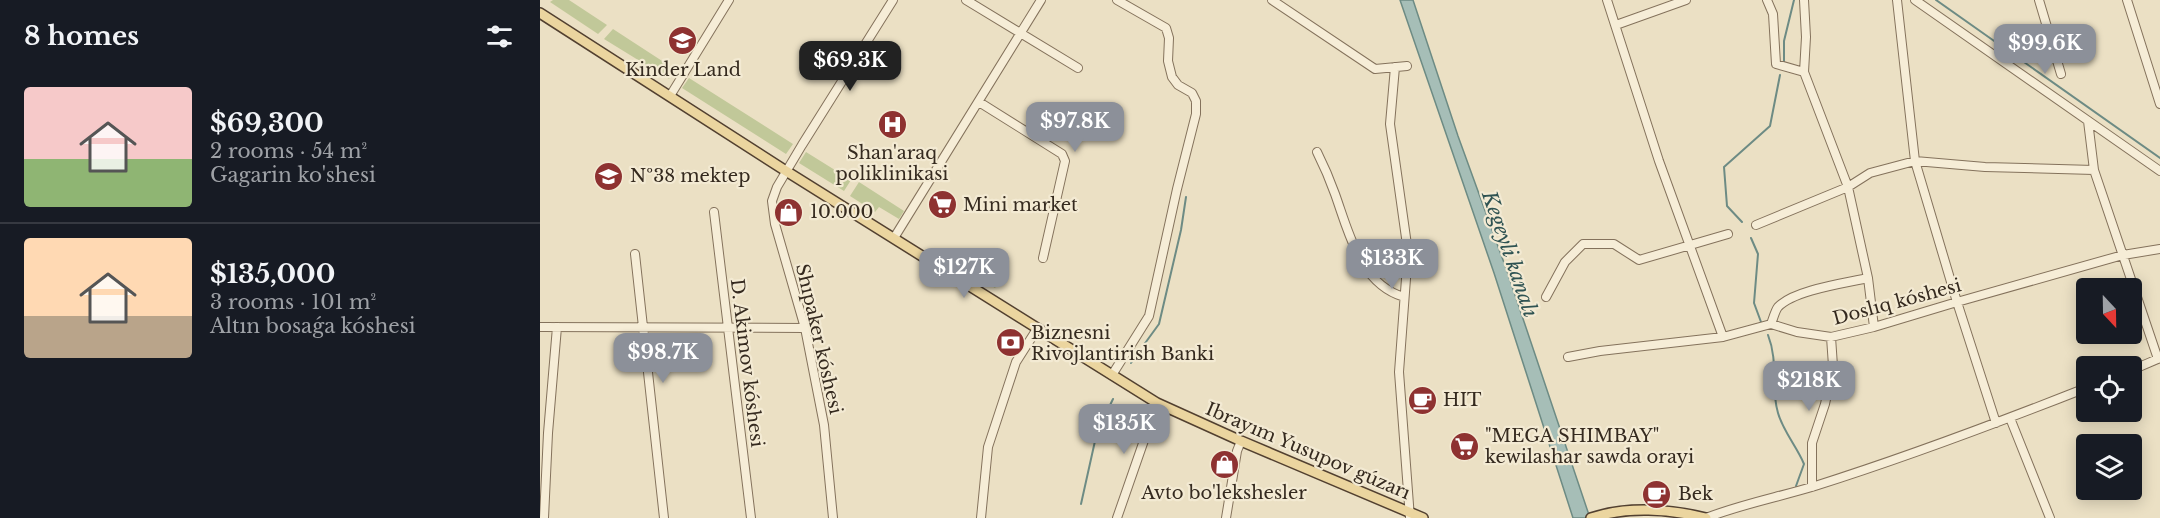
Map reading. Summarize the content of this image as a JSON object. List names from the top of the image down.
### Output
{
  "streets": {
    "main road": ["Ibrayım Yusupov gúzarı"],
    "street": ["Doslıq kóshesi", "Shıpaker kóshesi", "D. Akimov kóshesi"]
  },
  "crossings": [
    ["Shıpaker kóshesi", "Ibrayım Yusupov gúzarı"]
  ],
  "water": ["Kegeyli kanalı"],
  "places": {
    "school or university": ["Kinder Land", "№38 mektep"],
    "hospital": ["Shan'araq poliklinikasi"],
    "supermarket": ["Mini market", "\"MEGA SHIMBAY\" kewilashar sawda orayi"],
    "shop": ["10.000", "Avto bo'lekshesler"],
    "bank": ["Biznesni Rivojlantirish Banki"],
    "cafe": ["HIT", "Bek"]
  },
  "north": "bottom",
  "page": {
    "heading": "8 homes",
    "price": [
      "$99.6K",
      "$69.3K",
      "$97.8K",
      "$133K",
      "$127K",
      "$98.7K",
      "$218K",
      "$135K"
    ],
    "list": [
      {
        "name": "$69,300",
        "note": "2 rooms · 54 m² · Gagarin ko'shesi"
      },
      {
        "name": "$135,000",
        "note": "3 rooms · 101 m² · Altın bosaǵa kóshesi"
      }
    ]
  }
}
